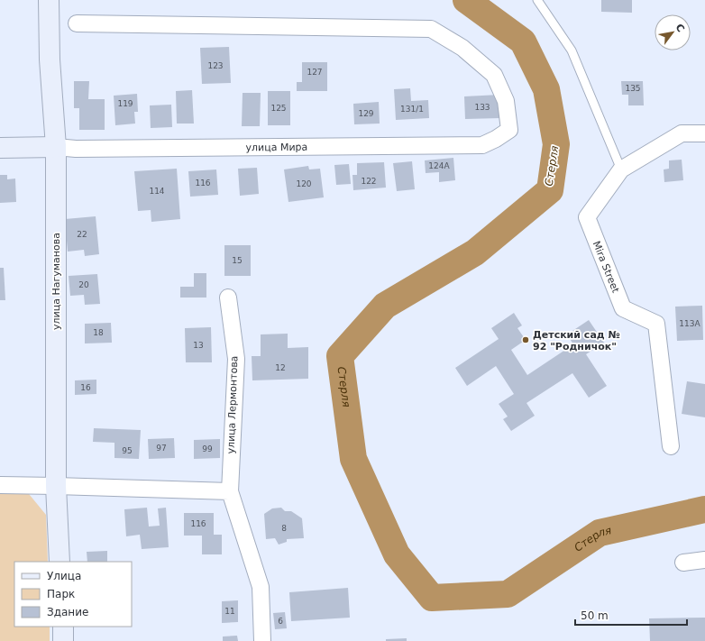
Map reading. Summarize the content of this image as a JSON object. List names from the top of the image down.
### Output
{
  "streets": {
    "main road": ["улица Нагуманова"],
    "street": ["улица Мира", "Mira Street", "улица Лермонтова"]
  },
  "crossings": [
    ["улица Мира", "улица Нагуманова"]
  ],
  "water": ["Стерля"],
  "places": ["Детский сад № 92 \"Родничок\""],
  "house_numbers": [
    "123",
    "127",
    "135",
    "119",
    "133",
    "125",
    "131/1",
    "129",
    "124А",
    "122",
    "116",
    "120",
    "114",
    "22",
    "15",
    "20",
    "113А",
    "18",
    "13",
    "12",
    "16",
    "97",
    "99",
    "95",
    "116",
    "8",
    "11",
    "6"
  ],
  "legend": ["Улица", "Парк", "Здание"],
  "scale_bar": "50 m",
  "north": "top right"
}
